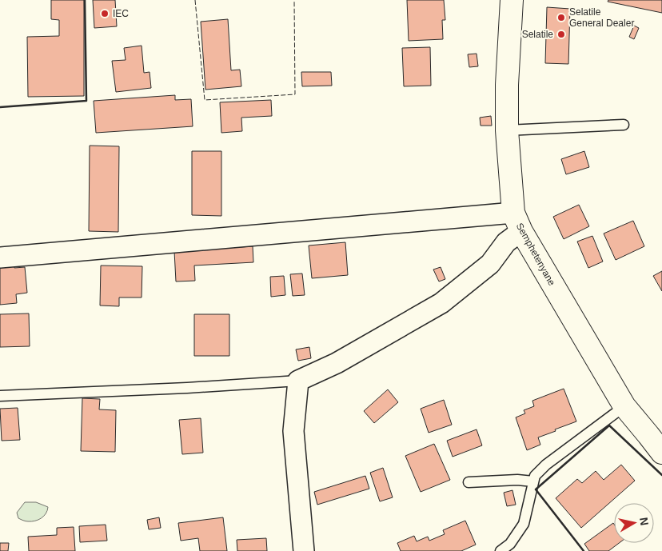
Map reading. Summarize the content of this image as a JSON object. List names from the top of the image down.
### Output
{
  "streets": {
    "main road": ["Semphetenyane"]
  },
  "places": ["IEC", "Selatile General Dealer", "Selatile"],
  "north": "right"
}
